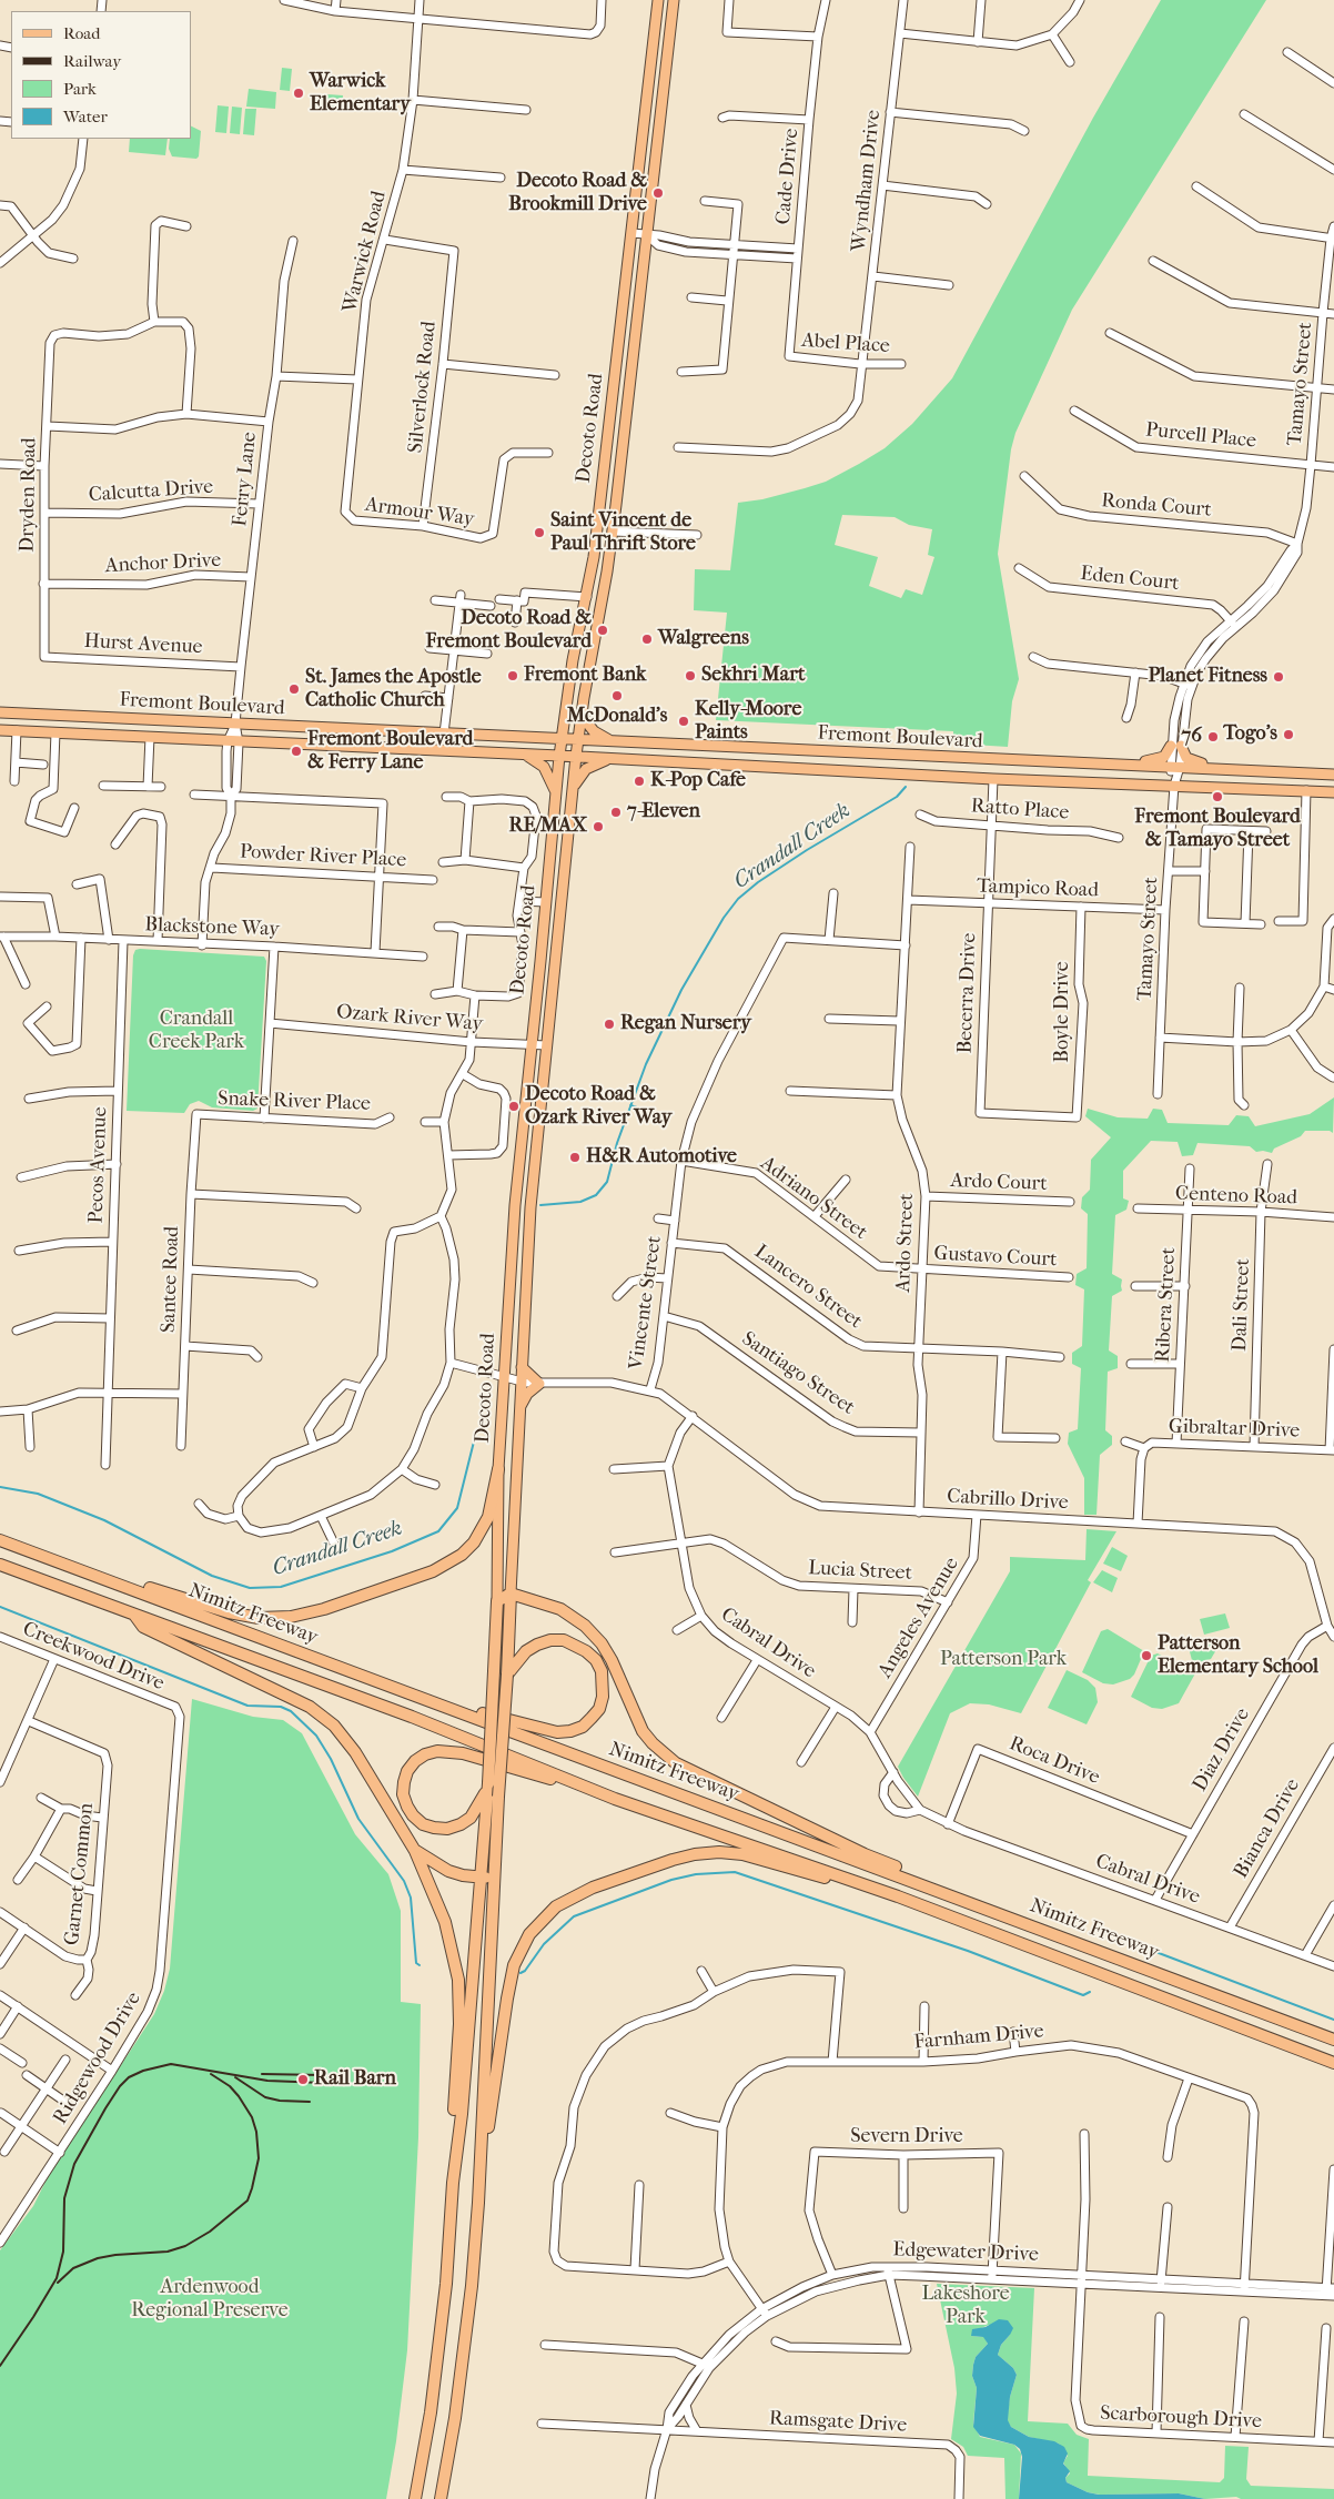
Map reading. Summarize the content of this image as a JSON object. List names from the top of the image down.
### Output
{
  "streets": {
    "highway": ["Decoto Road", "Nimitz Freeway"],
    "main road": ["Fremont Boulevard"],
    "street": [
      "Cade Drive",
      "Wyndham Drive",
      "Warwick Road",
      "Abel Place",
      "Tamayo Street",
      "Silverlock Road",
      "Purcell Place",
      "Ferry Lane",
      "Calcutta Drive",
      "Dryden Road",
      "Ronda Court",
      "Armour Way",
      "Anchor Drive",
      "Eden Court",
      "Hurst Avenue",
      "Ratto Place",
      "Powder River Place",
      "Tampico Road",
      "Blackstone Way",
      "Becerra Drive",
      "Boyle Drive",
      "Ozark River Way",
      "Snake River Place",
      "Pecos Avenue",
      "Ardo Court",
      "Centeno Road",
      "Adriano Street",
      "Ardo Street",
      "Gustavo Court",
      "Santee Road",
      "Lancero Street",
      "Vincente Street",
      "Ribera Street",
      "Dali Street",
      "Santiago Street",
      "Gibraltar Drive",
      "Cabrillo Drive",
      "Lucia Street",
      "Angeles Avenue",
      "Cabral Drive",
      "Creekwood Drive",
      "Diaz Drive",
      "Roca Drive",
      "Bianca Drive",
      "Garnet Common",
      "Farnham Drive",
      "Ridgewood Drive",
      "Severn Drive",
      "Edgewater Drive",
      "Scarborough Drive",
      "Ramsgate Drive"
    ]
  },
  "crossings": [
    ["Cade Drive", "Abel Place"],
    ["Wyndham Drive", "Abel Place"],
    ["Warwick Road", "Silverlock Road"],
    ["Warwick Road", "Armour Way"],
    ["Tamayo Street", "Purcell Place"],
    ["Tamayo Street", "Ronda Court"],
    ["Tamayo Street", "Eden Court"],
    ["Tamayo Street", "Fremont Boulevard"],
    ["Tamayo Street", "Tampico Road"],
    ["Silverlock Road", "Armour Way"],
    ["Decoto Road", "Fremont Boulevard"],
    ["Decoto Road", "Ozark River Way"],
    ["Decoto Road", "Cabrillo Drive"],
    ["Ferry Lane", "Calcutta Drive"],
    ["Ferry Lane", "Anchor Drive"],
    ["Ferry Lane", "Hurst Avenue"],
    ["Ferry Lane", "Fremont Boulevard"],
    ["Ferry Lane", "Powder River Place"],
    ["Ferry Lane", "Blackstone Way"],
    ["Calcutta Drive", "Dryden Road"],
    ["Dryden Road", "Anchor Drive"],
    ["Dryden Road", "Hurst Avenue"],
    ["Fremont Boulevard", "Becerra Drive"],
    ["Ratto Place", "Becerra Drive"],
    ["Tampico Road", "Becerra Drive"],
    ["Tampico Road", "Boyle Drive"],
    ["Tampico Road", "Ardo Street"],
    ["Blackstone Way", "Pecos Avenue"],
    ["Becerra Drive", "Boyle Drive"],
    ["Snake River Place", "Santee Road"],
    ["Ardo Court", "Ardo Street"],
    ["Centeno Road", "Ribera Street"],
    ["Centeno Road", "Dali Street"],
    ["Adriano Street", "Ardo Street"],
    ["Adriano Street", "Gustavo Court"],
    ["Adriano Street", "Vincente Street"],
    ["Ardo Street", "Gustavo Court"],
    ["Ardo Street", "Lancero Street"],
    ["Ardo Street", "Vincente Street"],
    ["Ardo Street", "Santiago Street"],
    ["Ardo Street", "Cabrillo Drive"],
    ["Lancero Street", "Vincente Street"],
    ["Vincente Street", "Santiago Street"],
    ["Vincente Street", "Cabrillo Drive"],
    ["Ribera Street", "Gibraltar Drive"],
    ["Dali Street", "Gibraltar Drive"],
    ["Gibraltar Drive", "Cabrillo Drive"],
    ["Cabrillo Drive", "Angeles Avenue"],
    ["Cabrillo Drive", "Cabral Drive"],
    ["Cabrillo Drive", "Diaz Drive"],
    ["Lucia Street", "Angeles Avenue"],
    ["Lucia Street", "Cabral Drive"],
    ["Angeles Avenue", "Cabral Drive"],
    ["Cabral Drive", "Diaz Drive"],
    ["Cabral Drive", "Roca Drive"],
    ["Cabral Drive", "Bianca Drive"],
    ["Creekwood Drive", "Ridgewood Drive"],
    ["Diaz Drive", "Roca Drive"],
    ["Farnham Drive", "Edgewater Drive"],
    ["Severn Drive", "Edgewater Drive"],
    ["Edgewater Drive", "Scarborough Drive"],
    ["Edgewater Drive", "Ramsgate Drive"]
  ],
  "water": ["Crandall Creek"],
  "parks": [
    "Crandall Creek Park",
    "Patterson Park",
    "Ardenwood Regional Preserve",
    "Lakeshore Park"
  ],
  "places": [
    "Warwick Elementary",
    "Decoto Road & Brookmill Drive",
    "Saint Vincent de Paul Thrift Store",
    "Decoto Road & Fremont Boulevard",
    "Walgreens",
    "Fremont Bank",
    "Sekhri Mart",
    "Planet Fitness",
    "St. James the Apostle Catholic Church",
    "McDonald's",
    "Kelly-Moore Paints",
    "Togo's",
    "76",
    "Fremont Boulevard & Ferry Lane",
    "K-Pop Cafe",
    "Fremont Boulevard & Tamayo Street",
    "7-Eleven",
    "RE/MAX",
    "Regan Nursery",
    "Decoto Road & Ozark River Way",
    "H&R Automotive",
    "Patterson Elementary School",
    "Rail Barn"
  ],
  "legend": [
    "Road",
    "Railway",
    "Park",
    "Water"
  ]
}
